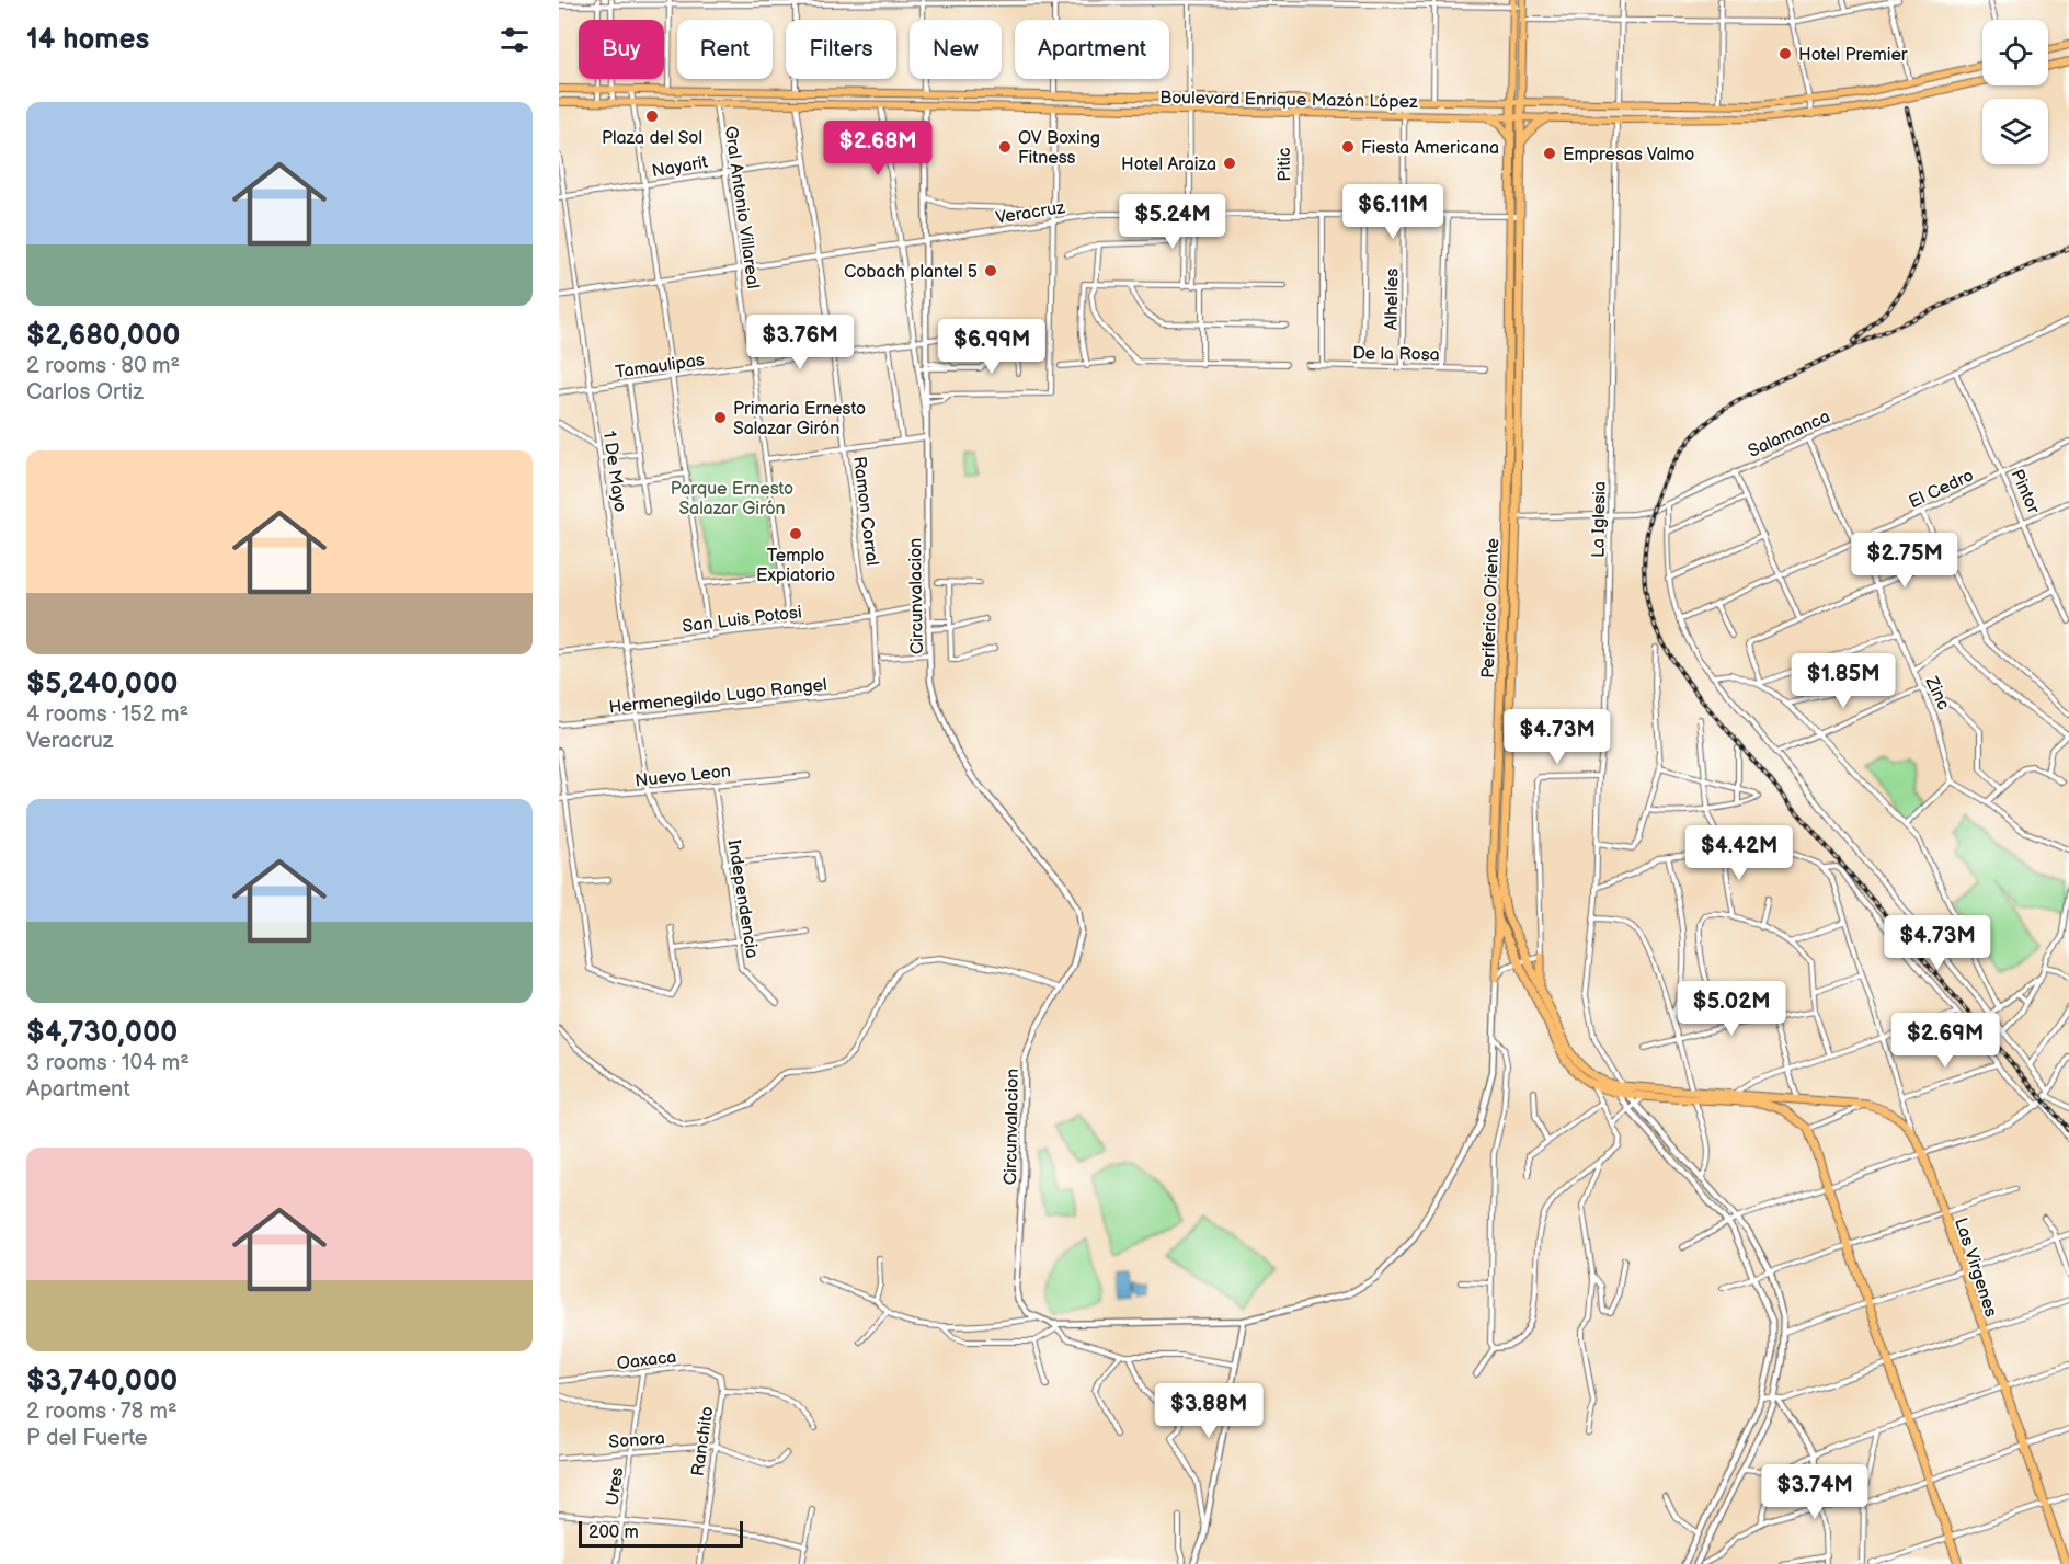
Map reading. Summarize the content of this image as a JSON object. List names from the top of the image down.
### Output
{
  "streets": {
    "highway": ["Periferico Oriente", "Las Virgenes"],
    "main road": ["Boulevard Enrique Mazón López"],
    "street": [
      "Pitic",
      "Nayarit",
      "Gral Antonio Villareal",
      "Veracruz",
      "Alhelíes",
      "De la Rosa",
      "Tamaulipas",
      "Salamanca",
      "1 De Mayo",
      "El Cedro",
      "Pintor",
      "Ramon Corral",
      "La Iglesia",
      "Circunvalacion",
      "San Luis Potosi",
      "Zinc",
      "Hermenegildo Lugo Rangel",
      "Nuevo Leon",
      "Independencia",
      "Oaxaca",
      "Sonora",
      "Ranchito",
      "Ures"
    ]
  },
  "crossings": [
    ["Boulevard Enrique Mazón López", "Pitic"],
    ["Boulevard Enrique Mazón López", "Gral Antonio Villareal"],
    ["Boulevard Enrique Mazón López", "Alhelíes"],
    ["Boulevard Enrique Mazón López", "Ramon Corral"],
    ["Boulevard Enrique Mazón López", "La Iglesia"],
    ["Boulevard Enrique Mazón López", "Circunvalacion"],
    ["Boulevard Enrique Mazón López", "Periferico Oriente"],
    ["Pitic", "Veracruz"],
    ["Nayarit", "Gral Antonio Villareal"],
    ["Nayarit", "1 De Mayo"],
    ["Nayarit", "Ramon Corral"],
    ["Gral Antonio Villareal", "Veracruz"],
    ["Gral Antonio Villareal", "Tamaulipas"],
    ["Gral Antonio Villareal", "San Luis Potosi"],
    ["Veracruz", "Alhelíes"],
    ["Veracruz", "1 De Mayo"],
    ["Veracruz", "Ramon Corral"],
    ["Veracruz", "Circunvalacion"],
    ["Veracruz", "Periferico Oriente"],
    ["Alhelíes", "De la Rosa"],
    ["Tamaulipas", "1 De Mayo"],
    ["Tamaulipas", "Ramon Corral"],
    ["Tamaulipas", "Circunvalacion"],
    ["Salamanca", "Pintor"],
    ["Salamanca", "La Iglesia"],
    ["Salamanca", "Periferico Oriente"],
    ["Salamanca", "Zinc"],
    ["1 De Mayo", "San Luis Potosi"],
    ["1 De Mayo", "Hermenegildo Lugo Rangel"],
    ["1 De Mayo", "Nuevo Leon"],
    ["El Cedro", "Pintor"],
    ["El Cedro", "Zinc"],
    ["Ramon Corral", "San Luis Potosi"],
    ["Ramon Corral", "Hermenegildo Lugo Rangel"],
    ["La Iglesia", "Periferico Oriente"],
    ["Circunvalacion", "San Luis Potosi"],
    ["Nuevo Leon", "Independencia"],
    ["Oaxaca", "Ranchito"],
    ["Oaxaca", "Ures"],
    ["Sonora", "Ranchito"],
    ["Sonora", "Ures"]
  ],
  "parks": ["Parque Ernesto Salazar Girón"],
  "places": [
    "Hotel Premier",
    "Plaza del Sol",
    "OV Boxing Fitness",
    "Fiesta Americana",
    "Empresas Valmo",
    "Hotel Araiza",
    "Cobach plantel 5",
    "Primaria Ernesto Salazar Girón",
    "Templo Expiatorio"
  ],
  "scale_bar": "200 m",
  "page": {
    "heading": "14 homes",
    "chip": [
      "Buy",
      "Rent",
      "Filters",
      "New",
      "Apartment"
    ],
    "list": [
      {
        "name": "$2,680,000",
        "note": "2 rooms · 80 m² · Carlos Ortiz"
      },
      {
        "name": "$5,240,000",
        "note": "4 rooms · 152 m² · Veracruz"
      },
      {
        "name": "$4,730,000",
        "note": "3 rooms · 104 m² · Apartment"
      },
      {
        "name": "$3,740,000",
        "note": "2 rooms · 78 m² · P del Fuerte"
      }
    ],
    "price": [
      "$2.68M",
      "$6.11M",
      "$5.24M",
      "$3.76M",
      "$6.99M",
      "$2.75M",
      "$1.85M",
      "$4.73M",
      "$4.42M",
      "$4.73M",
      "$5.02M",
      "$2.69M",
      "$3.88M",
      "$3.74M"
    ],
    "scale": "200 m"
  }
}
